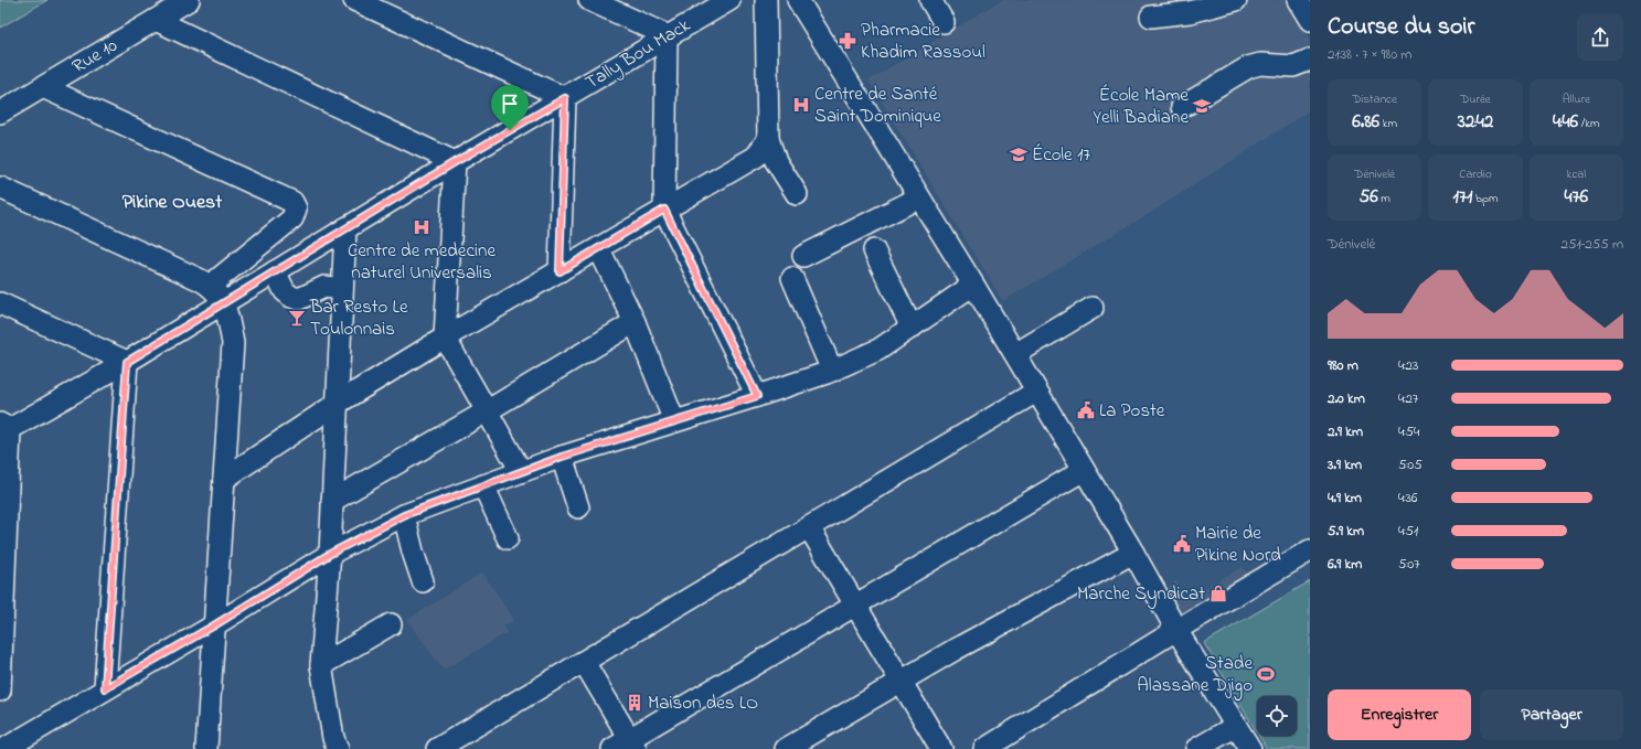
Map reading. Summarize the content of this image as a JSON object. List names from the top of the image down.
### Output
{
  "streets": {
    "street": ["Tally Bou Mack", "Rue 10"]
  },
  "districts": ["Pikine Ouest"],
  "places": {
    "pharmacy": ["Pharmacie Khadim Rassoul"],
    "hospital": ["Centre de Santé Saint Dominique", "Centre de medecine naturel Universalis"],
    "school or university": ["École Mame Yelli Badiane", "École 17"],
    "bar": ["Bar Resto Le Toulonnais"],
    "public building": ["La Poste", "Mairie de Pikine Nord"],
    "shop": ["Marche Syndicat"],
    "sports": ["Stade Alassane Djigo"],
    "building": ["Maison des LO"]
  },
  "page": {
    "heading": ["Course du soir", "21:38 · 7 × 980 m"],
    "stats": [
      ["Distance", "6.86 km"],
      ["Durée", "32:42"],
      ["Allure", "4:46 /km"],
      ["Dénivelé", "56 m"],
      ["Cardio", "171 bpm"],
      ["kcal", "476"]
    ],
    "chart": ["Dénivelé", "251–255 m"],
    "list": [
      {
        "name": "980 m",
        "note": "4:23"
      },
      {
        "name": "2.0 km",
        "note": "4:27"
      },
      {
        "name": "2.9 km",
        "note": "4:54"
      },
      {
        "name": "3.9 km",
        "note": "5:05"
      },
      {
        "name": "4.9 km",
        "note": "4:36"
      },
      {
        "name": "5.9 km",
        "note": "4:51"
      },
      {
        "name": "6.9 km",
        "note": "5:07"
      }
    ],
    "buttons": ["Enregistrer", "Partager"]
  }
}
